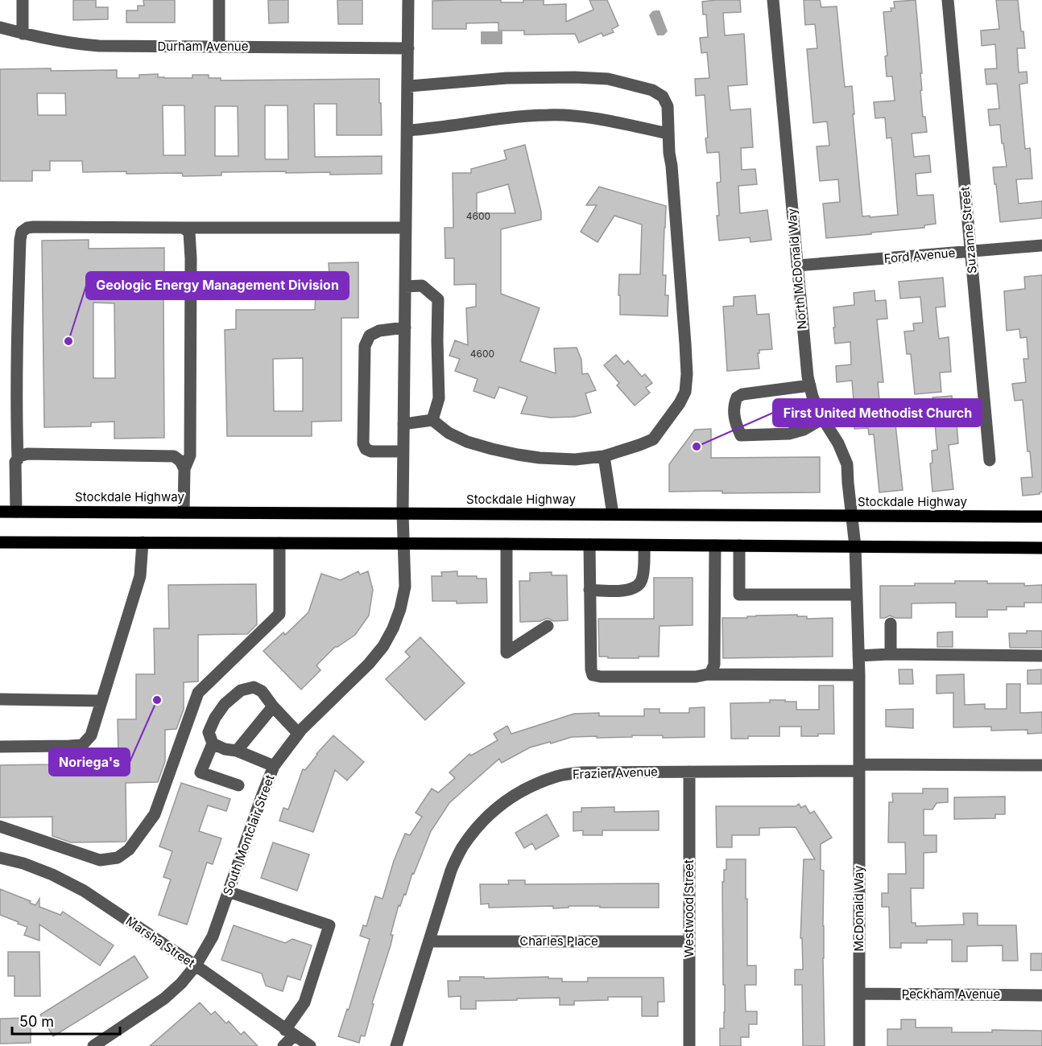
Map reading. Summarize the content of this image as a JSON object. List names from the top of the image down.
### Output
{
  "streets": {
    "main road": ["Stockdale Highway"],
    "street": [
      "Durham Avenue",
      "Suzanne Street",
      "Ford Avenue",
      "North McDonald Way",
      "Frazier Avenue",
      "South Montclair Street",
      "Westwood Street",
      "McDonald Way",
      "Charles Place",
      "Marsha Street",
      "Peckham Avenue"
    ]
  },
  "crossings": [
    ["Durham Avenue", "South Montclair Street"],
    ["Suzanne Street", "Ford Avenue"],
    ["Ford Avenue", "North McDonald Way"],
    ["North McDonald Way", "Stockdale Highway"],
    ["North McDonald Way", "McDonald Way"],
    ["Stockdale Highway", "South Montclair Street"],
    ["Stockdale Highway", "McDonald Way"],
    ["Frazier Avenue", "Westwood Street"],
    ["Frazier Avenue", "McDonald Way"],
    ["Frazier Avenue", "Charles Place"],
    ["South Montclair Street", "Marsha Street"],
    ["Westwood Street", "Charles Place"],
    ["McDonald Way", "Peckham Avenue"]
  ],
  "places": ["Geologic Energy Management Division", "First United Methodist Church", "Noriega's"],
  "house_numbers": ["4600", "4600"],
  "scale_bar": "50 m"
}
